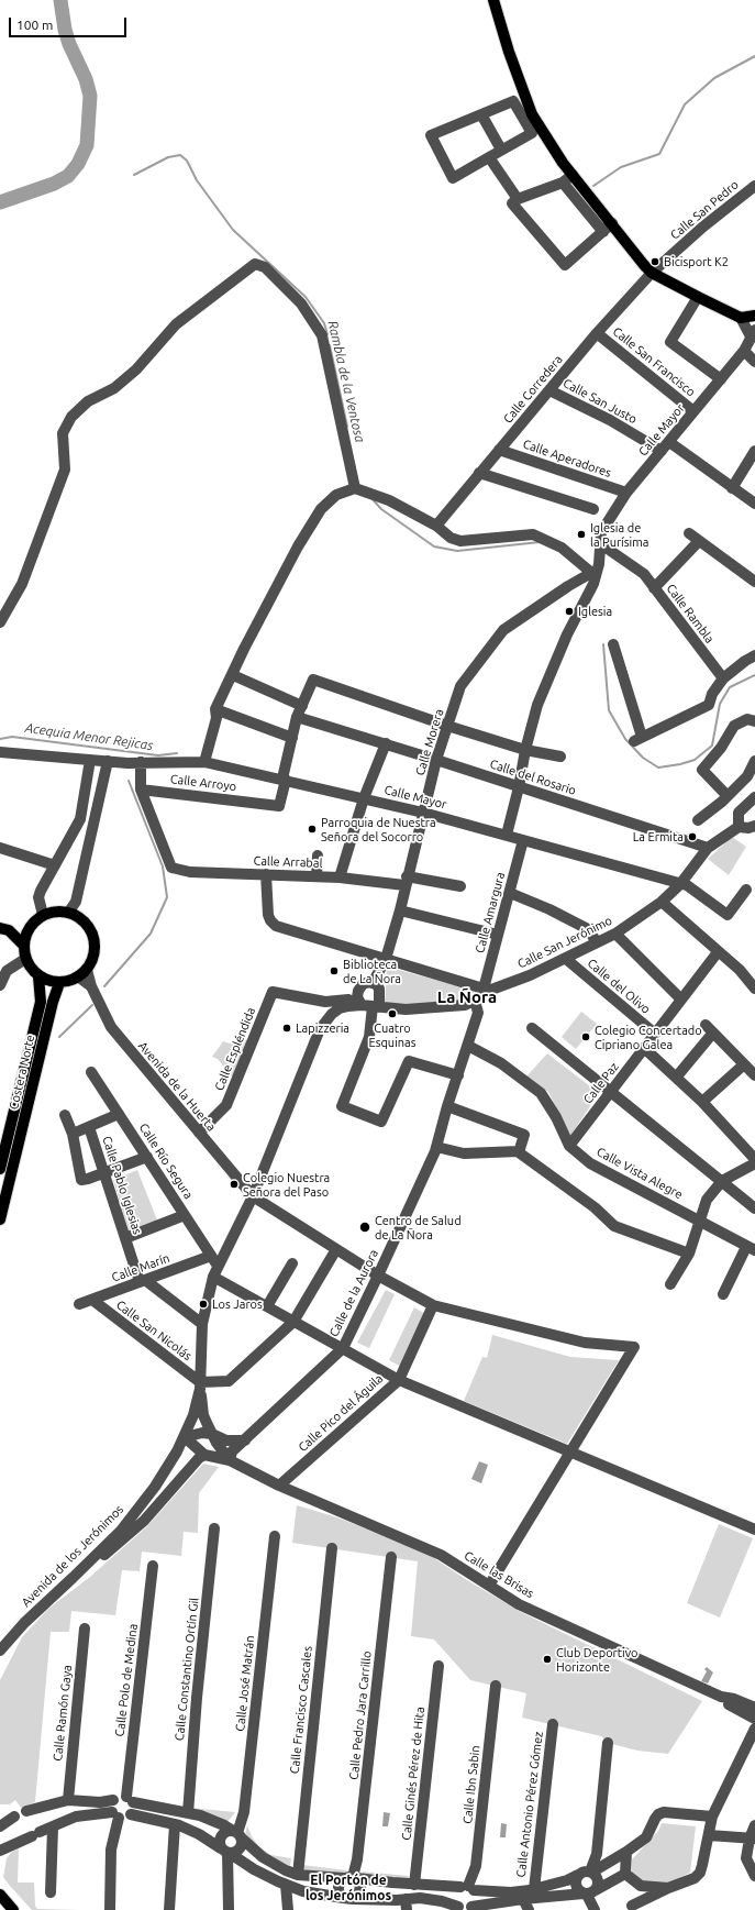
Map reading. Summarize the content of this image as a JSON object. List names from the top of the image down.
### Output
{
  "streets": {
    "main road": ["Costera Norte"],
    "street": [
      "Calle San Pedro",
      "Calle San Francisco",
      "Calle Corredera",
      "Calle San Justo",
      "Calle Mayor",
      "Calle Aperadores",
      "Calle Rambla",
      "Calle Morera",
      "Calle del Rosario",
      "Calle Arroyo",
      "Calle Arrabal",
      "Calle Amargura",
      "Calle San Jerónimo",
      "Calle del Olivo",
      "Calle Espléndida",
      "Calle Paz",
      "Avenida de la Huerta",
      "Calle Río Segura",
      "Calle Vista Alegre",
      "Calle Pablo Iglesias",
      "Calle Marín",
      "Calle de la Aurora",
      "Calle San Nicolás",
      "Calle Pico del Águila",
      "Avenida de los Jerónimos",
      "Calle las Brisas",
      "Calle Constantino Ortín Gil",
      "Calle Polo de Medina",
      "Calle José Matrán",
      "Calle Francisco Cascales",
      "Calle Ramón Gaya",
      "Calle Pedro Jara Carrillo",
      "Calle Ginés Pérez de Hita",
      "Calle Ibn Sabin",
      "Calle Antonio Pérez Gómez"
    ]
  },
  "crossings": [
    ["Calle San Pedro", "Calle Corredera"],
    ["Calle San Francisco", "Calle Corredera"],
    ["Calle San Francisco", "Calle Mayor"],
    ["Calle Corredera", "Calle San Justo"],
    ["Calle Corredera", "Calle Aperadores"],
    ["Calle San Justo", "Calle Mayor"],
    ["Calle Mayor", "Calle Aperadores"],
    ["Calle Mayor", "Calle Rambla"],
    ["Calle Mayor", "Calle Morera"],
    ["Calle Mayor", "Calle del Rosario"],
    ["Calle Mayor", "Calle Arroyo"],
    ["Calle Mayor", "Calle Amargura"],
    ["Calle Mayor", "Calle San Jerónimo"],
    ["Calle Morera", "Calle del Rosario"],
    ["Calle Morera", "Calle Arrabal"],
    ["Calle Morera", "Avenida de los Jerónimos"],
    ["Calle del Rosario", "Calle San Jerónimo"],
    ["Calle Arroyo", "Calle Arrabal"],
    ["Calle Amargura", "Calle San Jerónimo"],
    ["Calle Amargura", "Calle de la Aurora"],
    ["Calle Amargura", "Avenida de los Jerónimos"],
    ["Calle San Jerónimo", "Calle del Olivo"],
    ["Calle San Jerónimo", "Calle de la Aurora"],
    ["Calle San Jerónimo", "Avenida de los Jerónimos"],
    ["Calle del Olivo", "Calle Paz"],
    ["Calle Espléndida", "Avenida de la Huerta"],
    ["Costera Norte", "Avenida de la Huerta"],
    ["Calle Paz", "Calle Vista Alegre"],
    ["Avenida de la Huerta", "Calle de la Aurora"],
    ["Avenida de la Huerta", "Calle Pico del Águila"],
    ["Avenida de la Huerta", "Avenida de los Jerónimos"],
    ["Calle Río Segura", "Calle Pablo Iglesias"],
    ["Calle Río Segura", "Calle Marín"],
    ["Calle Río Segura", "Avenida de los Jerónimos"],
    ["Calle Pablo Iglesias", "Calle Marín"],
    ["Calle Marín", "Calle San Nicolás"],
    ["Calle de la Aurora", "Avenida de los Jerónimos"],
    ["Calle de la Aurora", "Calle las Brisas"],
    ["Calle San Nicolás", "Avenida de los Jerónimos"],
    ["Calle Pico del Águila", "Calle las Brisas"]
  ],
  "districts": ["La Ñora", "El Portón de los Jerónimos"],
  "water": ["Rambla de la Ventosa", "Acequia Menor Rejicas"],
  "places": [
    "Bicisport K2",
    "Iglesia de la Purísima",
    "Iglesia",
    "Parroquia de Nuestra Señora del Socorro",
    "La Ermita",
    "Biblioteca de La Ñora",
    "Cuatro Esquinas",
    "Lapizzeria",
    "Colegio Concertado Cipriano Galea",
    "Colegio Nuestra Señora del Paso",
    "Centro de Salud de La Ñora",
    "Los Jaros",
    "Club Deportivo Horizonte"
  ],
  "scale_bar": "100 m"
}
